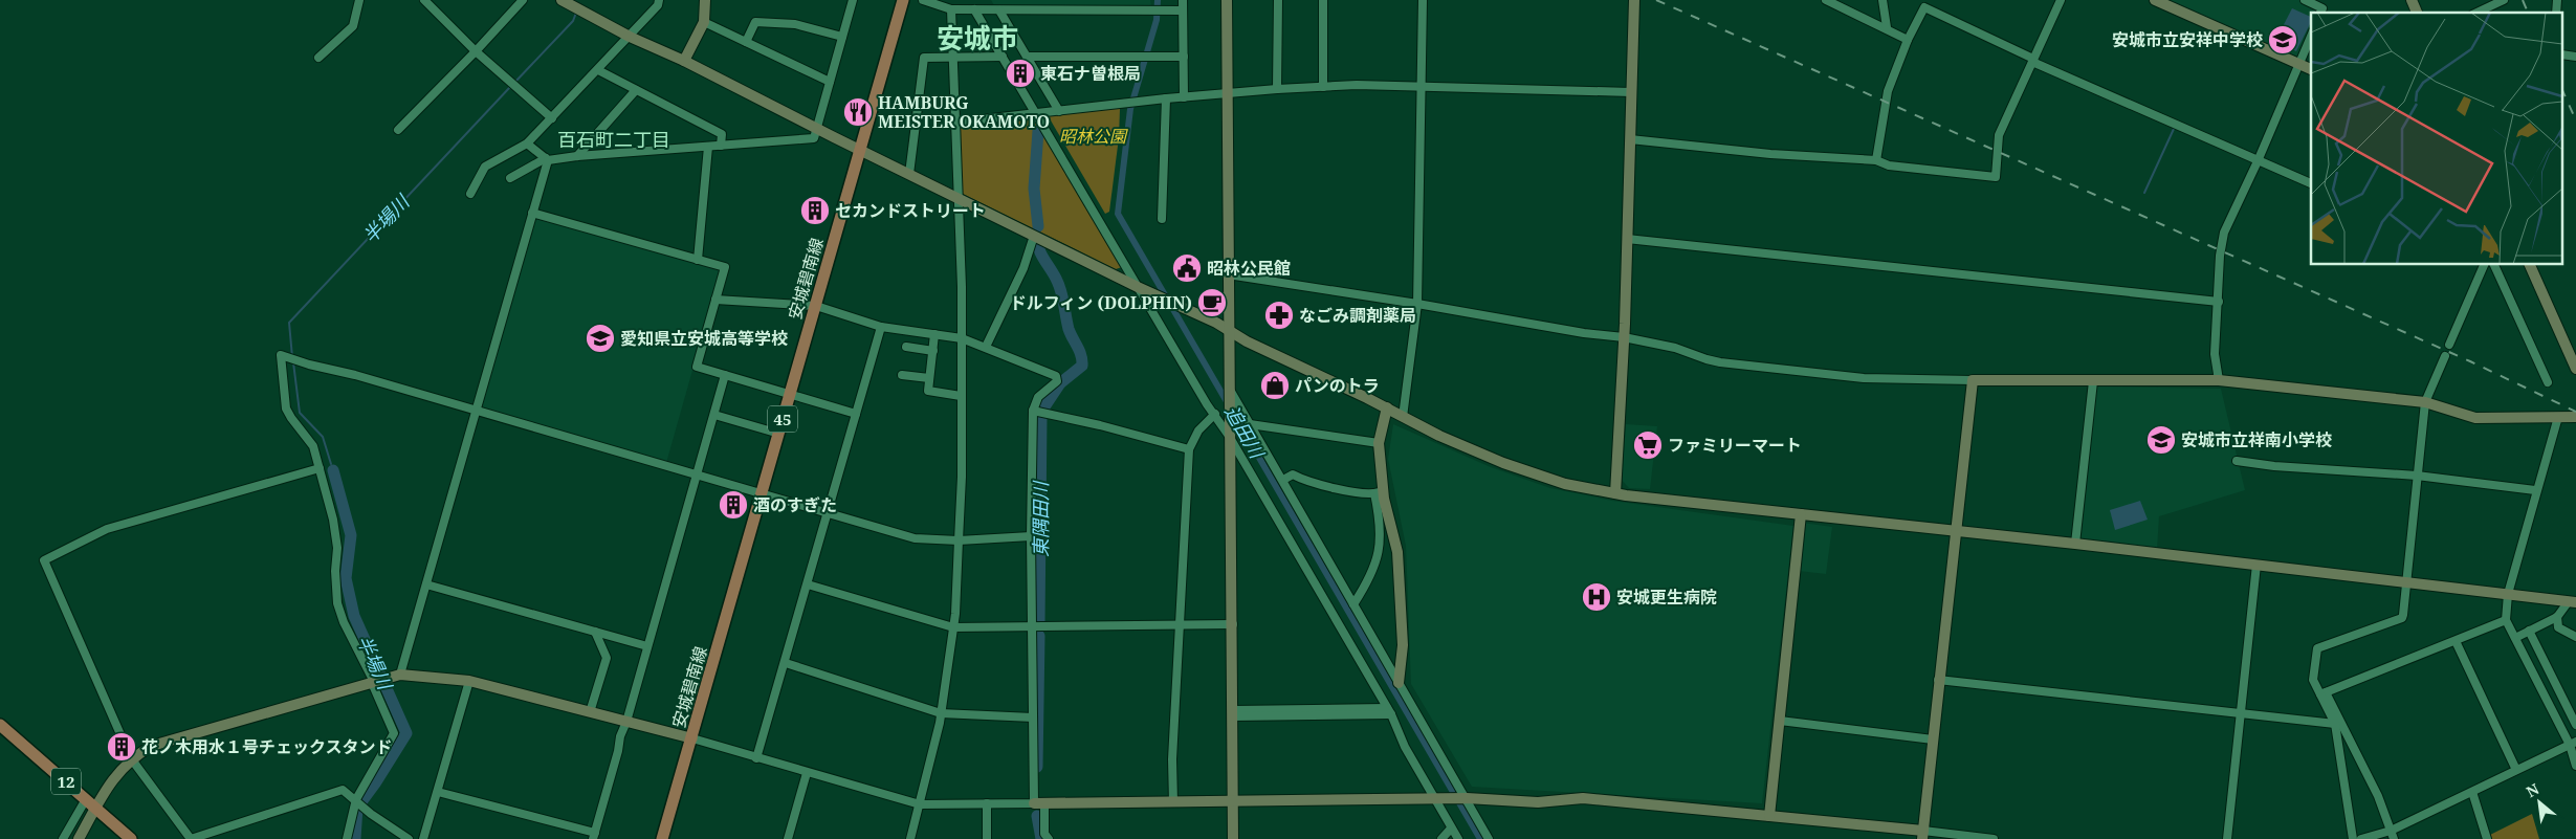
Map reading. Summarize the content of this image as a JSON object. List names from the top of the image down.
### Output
{
  "streets": {
    "main road": ["安城碧南線", "45", "12"]
  },
  "districts": ["安城市", "百石町二丁目"],
  "water": ["半場川", "追田川", "東隅田川"],
  "parks": ["昭林公園"],
  "places": {
    "school or university": ["安城市立安祥中学校", "愛知県立安城高等学校", "安城市立祥南小学校"],
    "building": [
      "東石ナ曽根局",
      "セカンドストリート",
      "酒のすぎた",
      "花ノ木用水１号チェックスタンド"
    ],
    "restaurant": ["HAMBURG MEISTER OKAMOTO"],
    "public building": ["昭林公民館"],
    "cafe": ["ドルフィン (DOLPHIN)"],
    "pharmacy": ["なごみ調剤薬局"],
    "shop": ["パンのトラ"],
    "supermarket": ["ファミリーマート"],
    "hospital": ["安城更生病院"]
  },
  "north": "top left"
}
